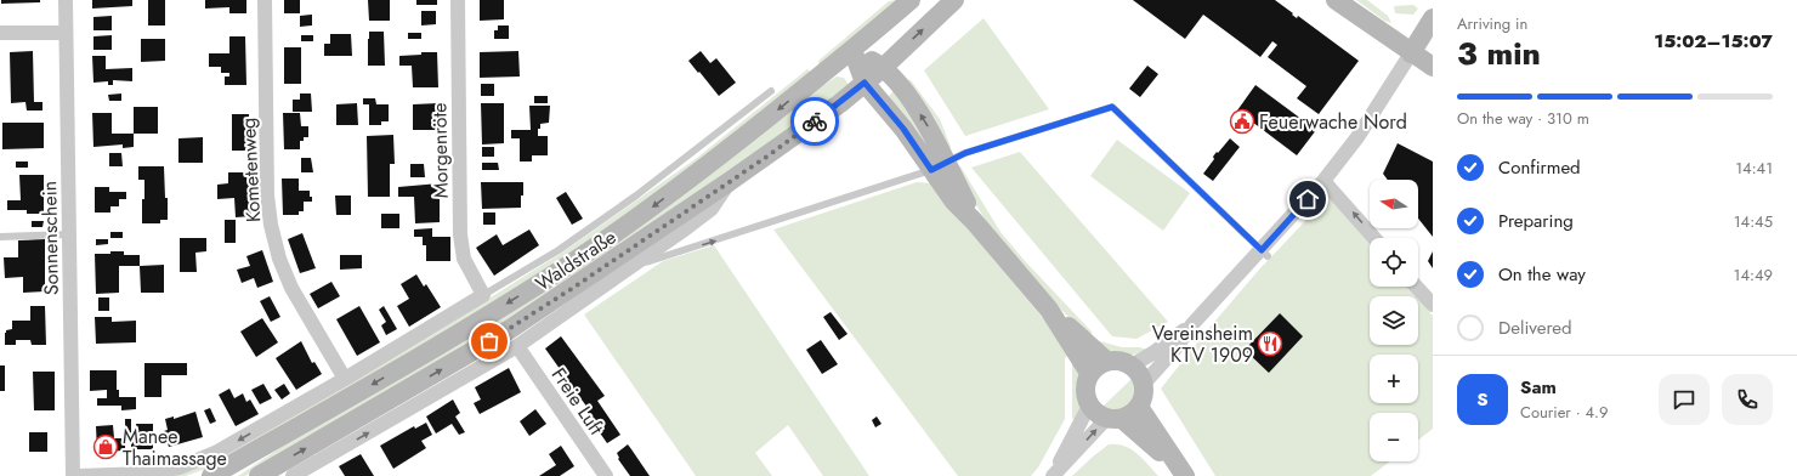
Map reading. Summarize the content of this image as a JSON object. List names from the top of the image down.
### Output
{
  "streets": {
    "main road": ["Waldstraße"],
    "street": [
      "Morgenröte",
      "Kometenweg",
      "Sonnenschein",
      "Freie Luft"
    ]
  },
  "crossings": [
    ["Morgenröte", "Waldstraße"],
    ["Kometenweg", "Waldstraße"],
    ["Waldstraße", "Freie Luft"]
  ],
  "places": {
    "public building": ["Feuerwache Nord"],
    "restaurant": ["Vereinsheim KTV 1909"],
    "shop": ["Manee Thaimassage"]
  },
  "north": "left",
  "page": {
    "heading": ["3 min", "Arriving in", "15:02–15:07"],
    "panel": ["Sam", "Courier · 4.9"],
    "bar": "On the way · 310 m",
    "list": [
      ["Confirmed", "14:41"],
      ["Preparing", "14:45"],
      ["On the way", "14:49"],
      "Delivered"
    ],
    "map_buttons": ["+", "−"],
    "round": "S"
  }
}
